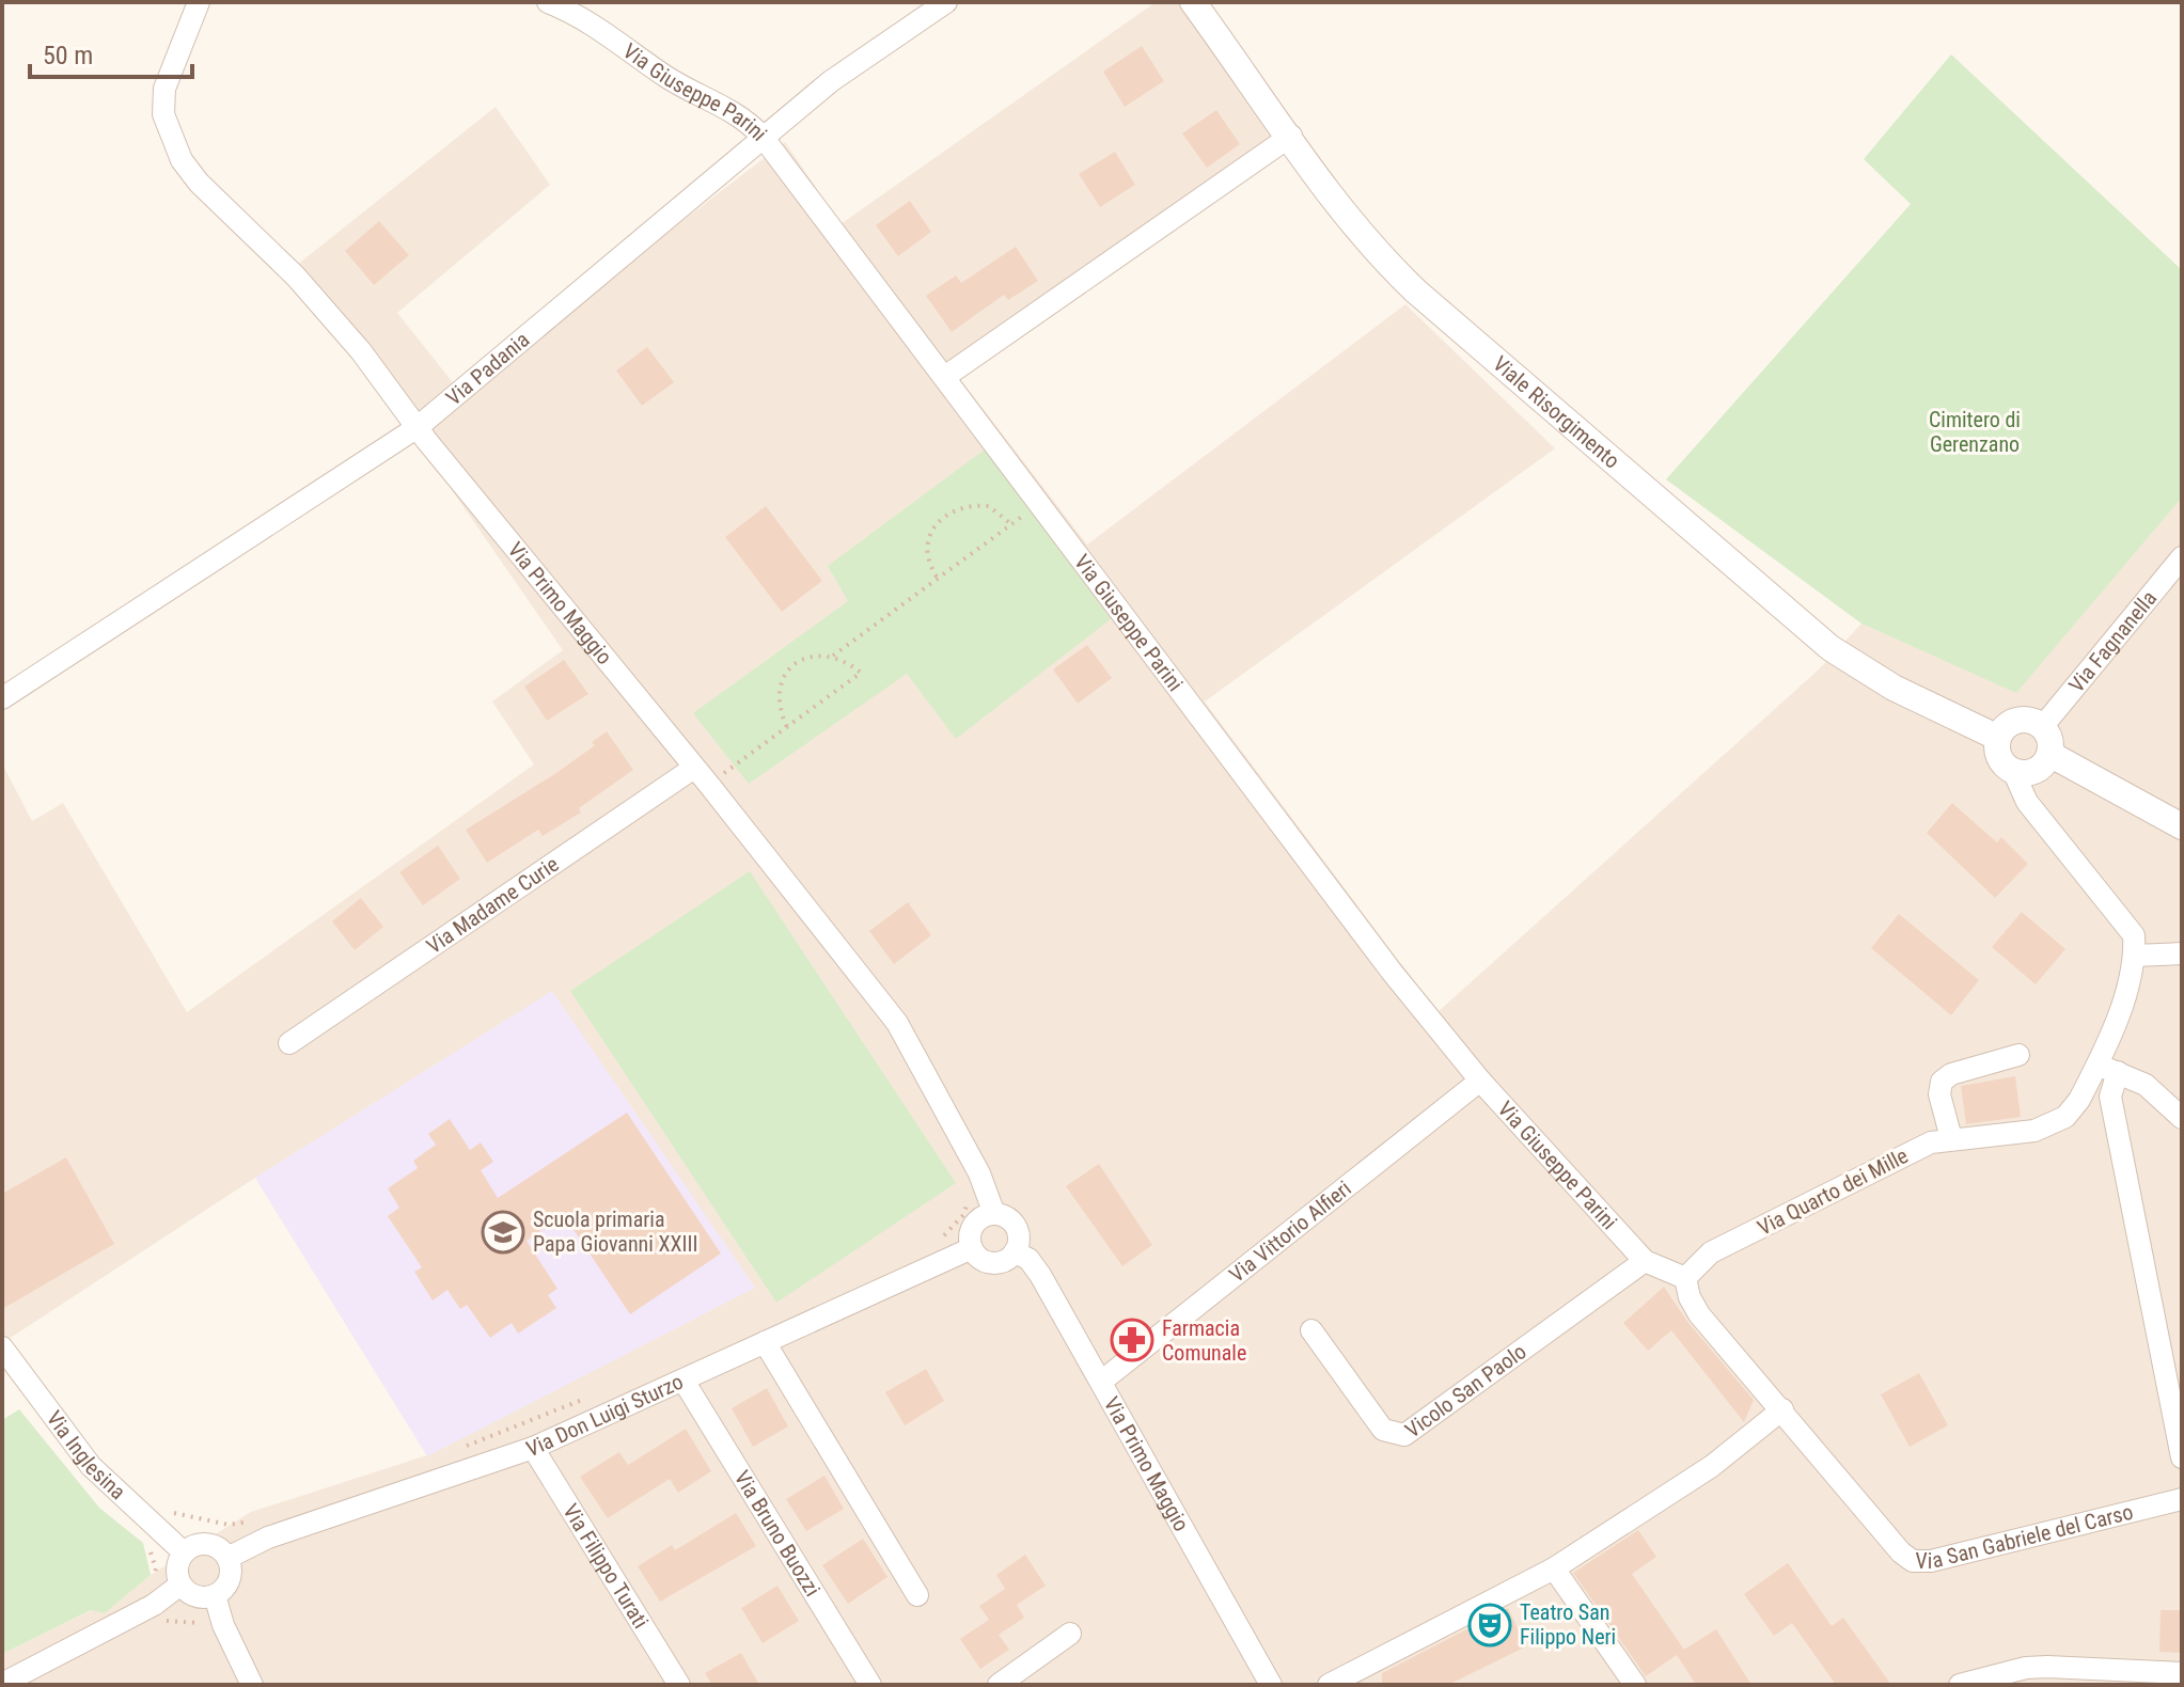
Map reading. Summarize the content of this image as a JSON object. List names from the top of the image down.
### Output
{
  "streets": {
    "street": [
      "Via Giuseppe Parini",
      "Via Padania",
      "Viale Risorgimento",
      "Via Primo Maggio",
      "Via Fagnanella",
      "Via Madame Curie",
      "Via Quarto dei Mille",
      "Via Vittorio Alfieri",
      "Vicolo San Paolo",
      "Via Don Luigi Sturzo",
      "Via Inglesina",
      "Via Bruno Buozzi",
      "Via San Gabriele del Carso",
      "Via Filippo Turati"
    ]
  },
  "crossings": [
    ["Via Giuseppe Parini", "Via Padania"],
    ["Via Giuseppe Parini", "Via Quarto dei Mille"],
    ["Via Giuseppe Parini", "Via Vittorio Alfieri"],
    ["Via Giuseppe Parini", "Vicolo San Paolo"],
    ["Via Padania", "Via Primo Maggio"],
    ["Viale Risorgimento", "Via Fagnanella"],
    ["Via Primo Maggio", "Via Madame Curie"],
    ["Via Primo Maggio", "Via Vittorio Alfieri"],
    ["Via Primo Maggio", "Via Don Luigi Sturzo"],
    ["Via Don Luigi Sturzo", "Via Inglesina"],
    ["Via Don Luigi Sturzo", "Via Bruno Buozzi"],
    ["Via Don Luigi Sturzo", "Via Filippo Turati"]
  ],
  "parks": ["Cimitero di Gerenzano"],
  "places": {
    "school or university": ["Scuola primaria Papa Giovanni XXIII"],
    "pharmacy": ["Farmacia Comunale"],
    "theatre": ["Teatro San Filippo Neri"]
  },
  "scale_bar": "50 m"
}
